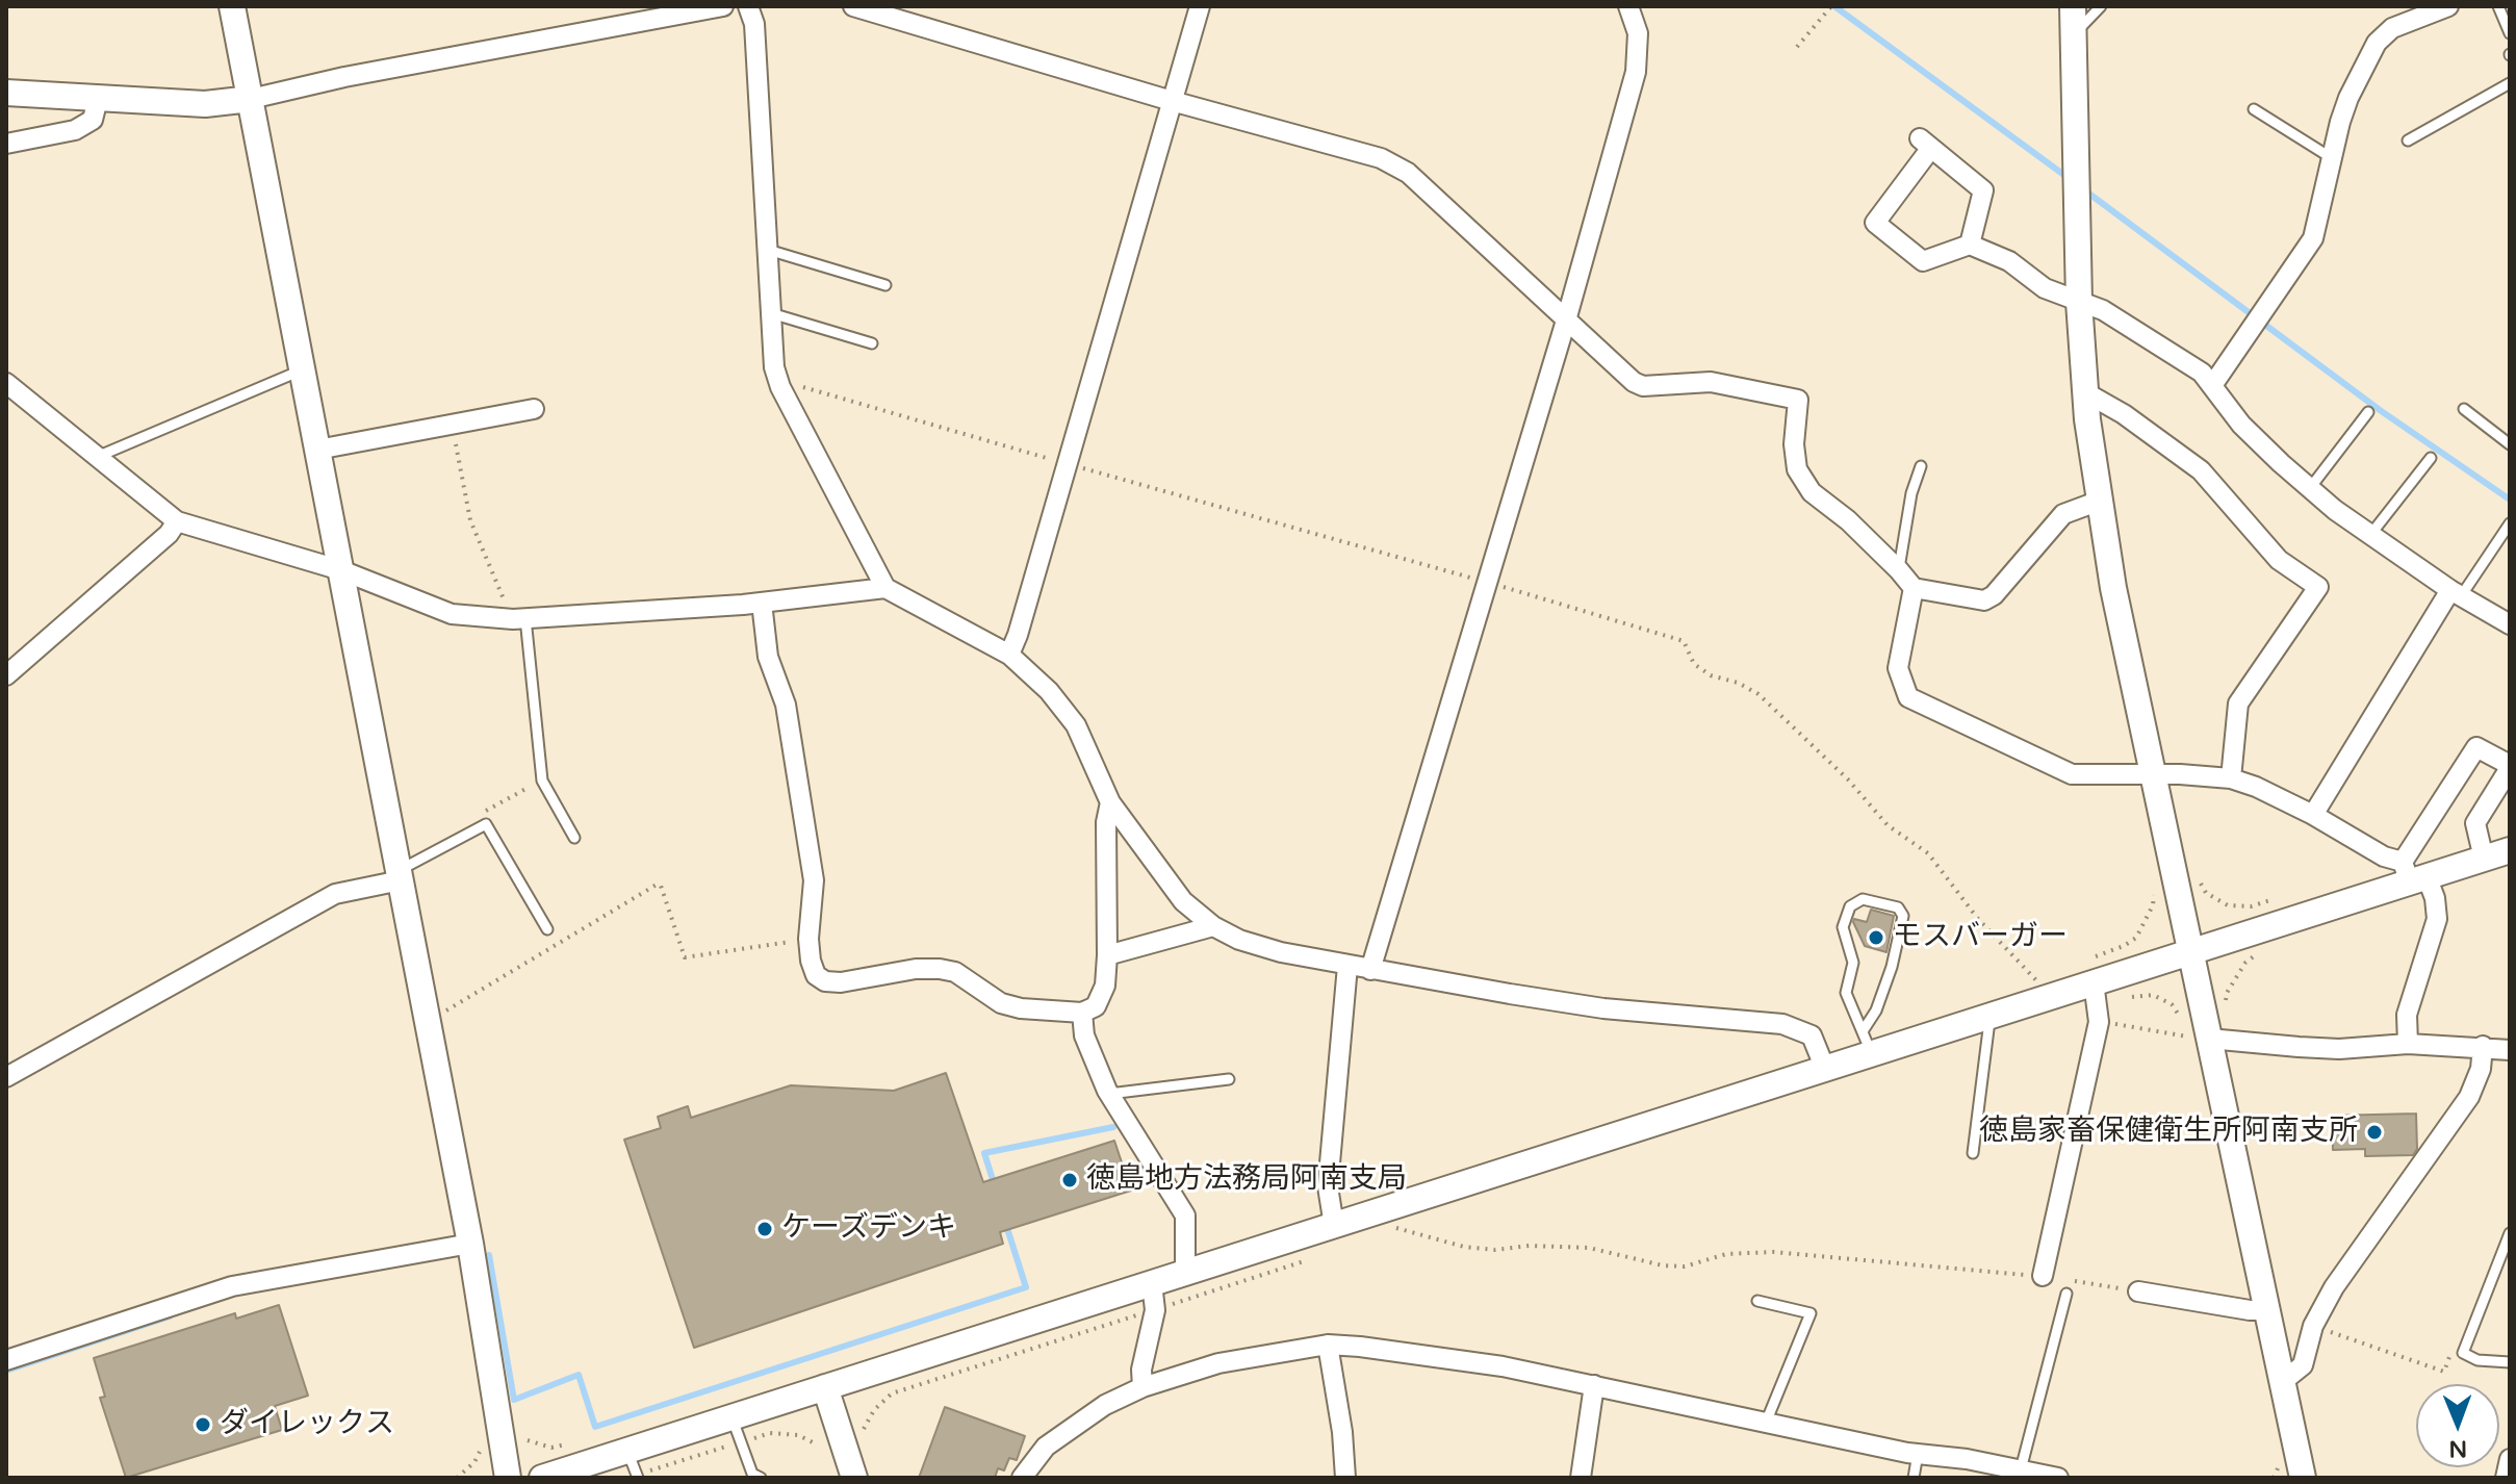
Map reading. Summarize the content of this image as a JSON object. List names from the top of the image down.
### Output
{
  "places": [
    "モスバーガー",
    "徳島家畜保健衛生所阿南支所",
    "徳島地方法務局阿南支局",
    "ケーズデンキ",
    "ダイレックス"
  ],
  "north": "bottom"
}
